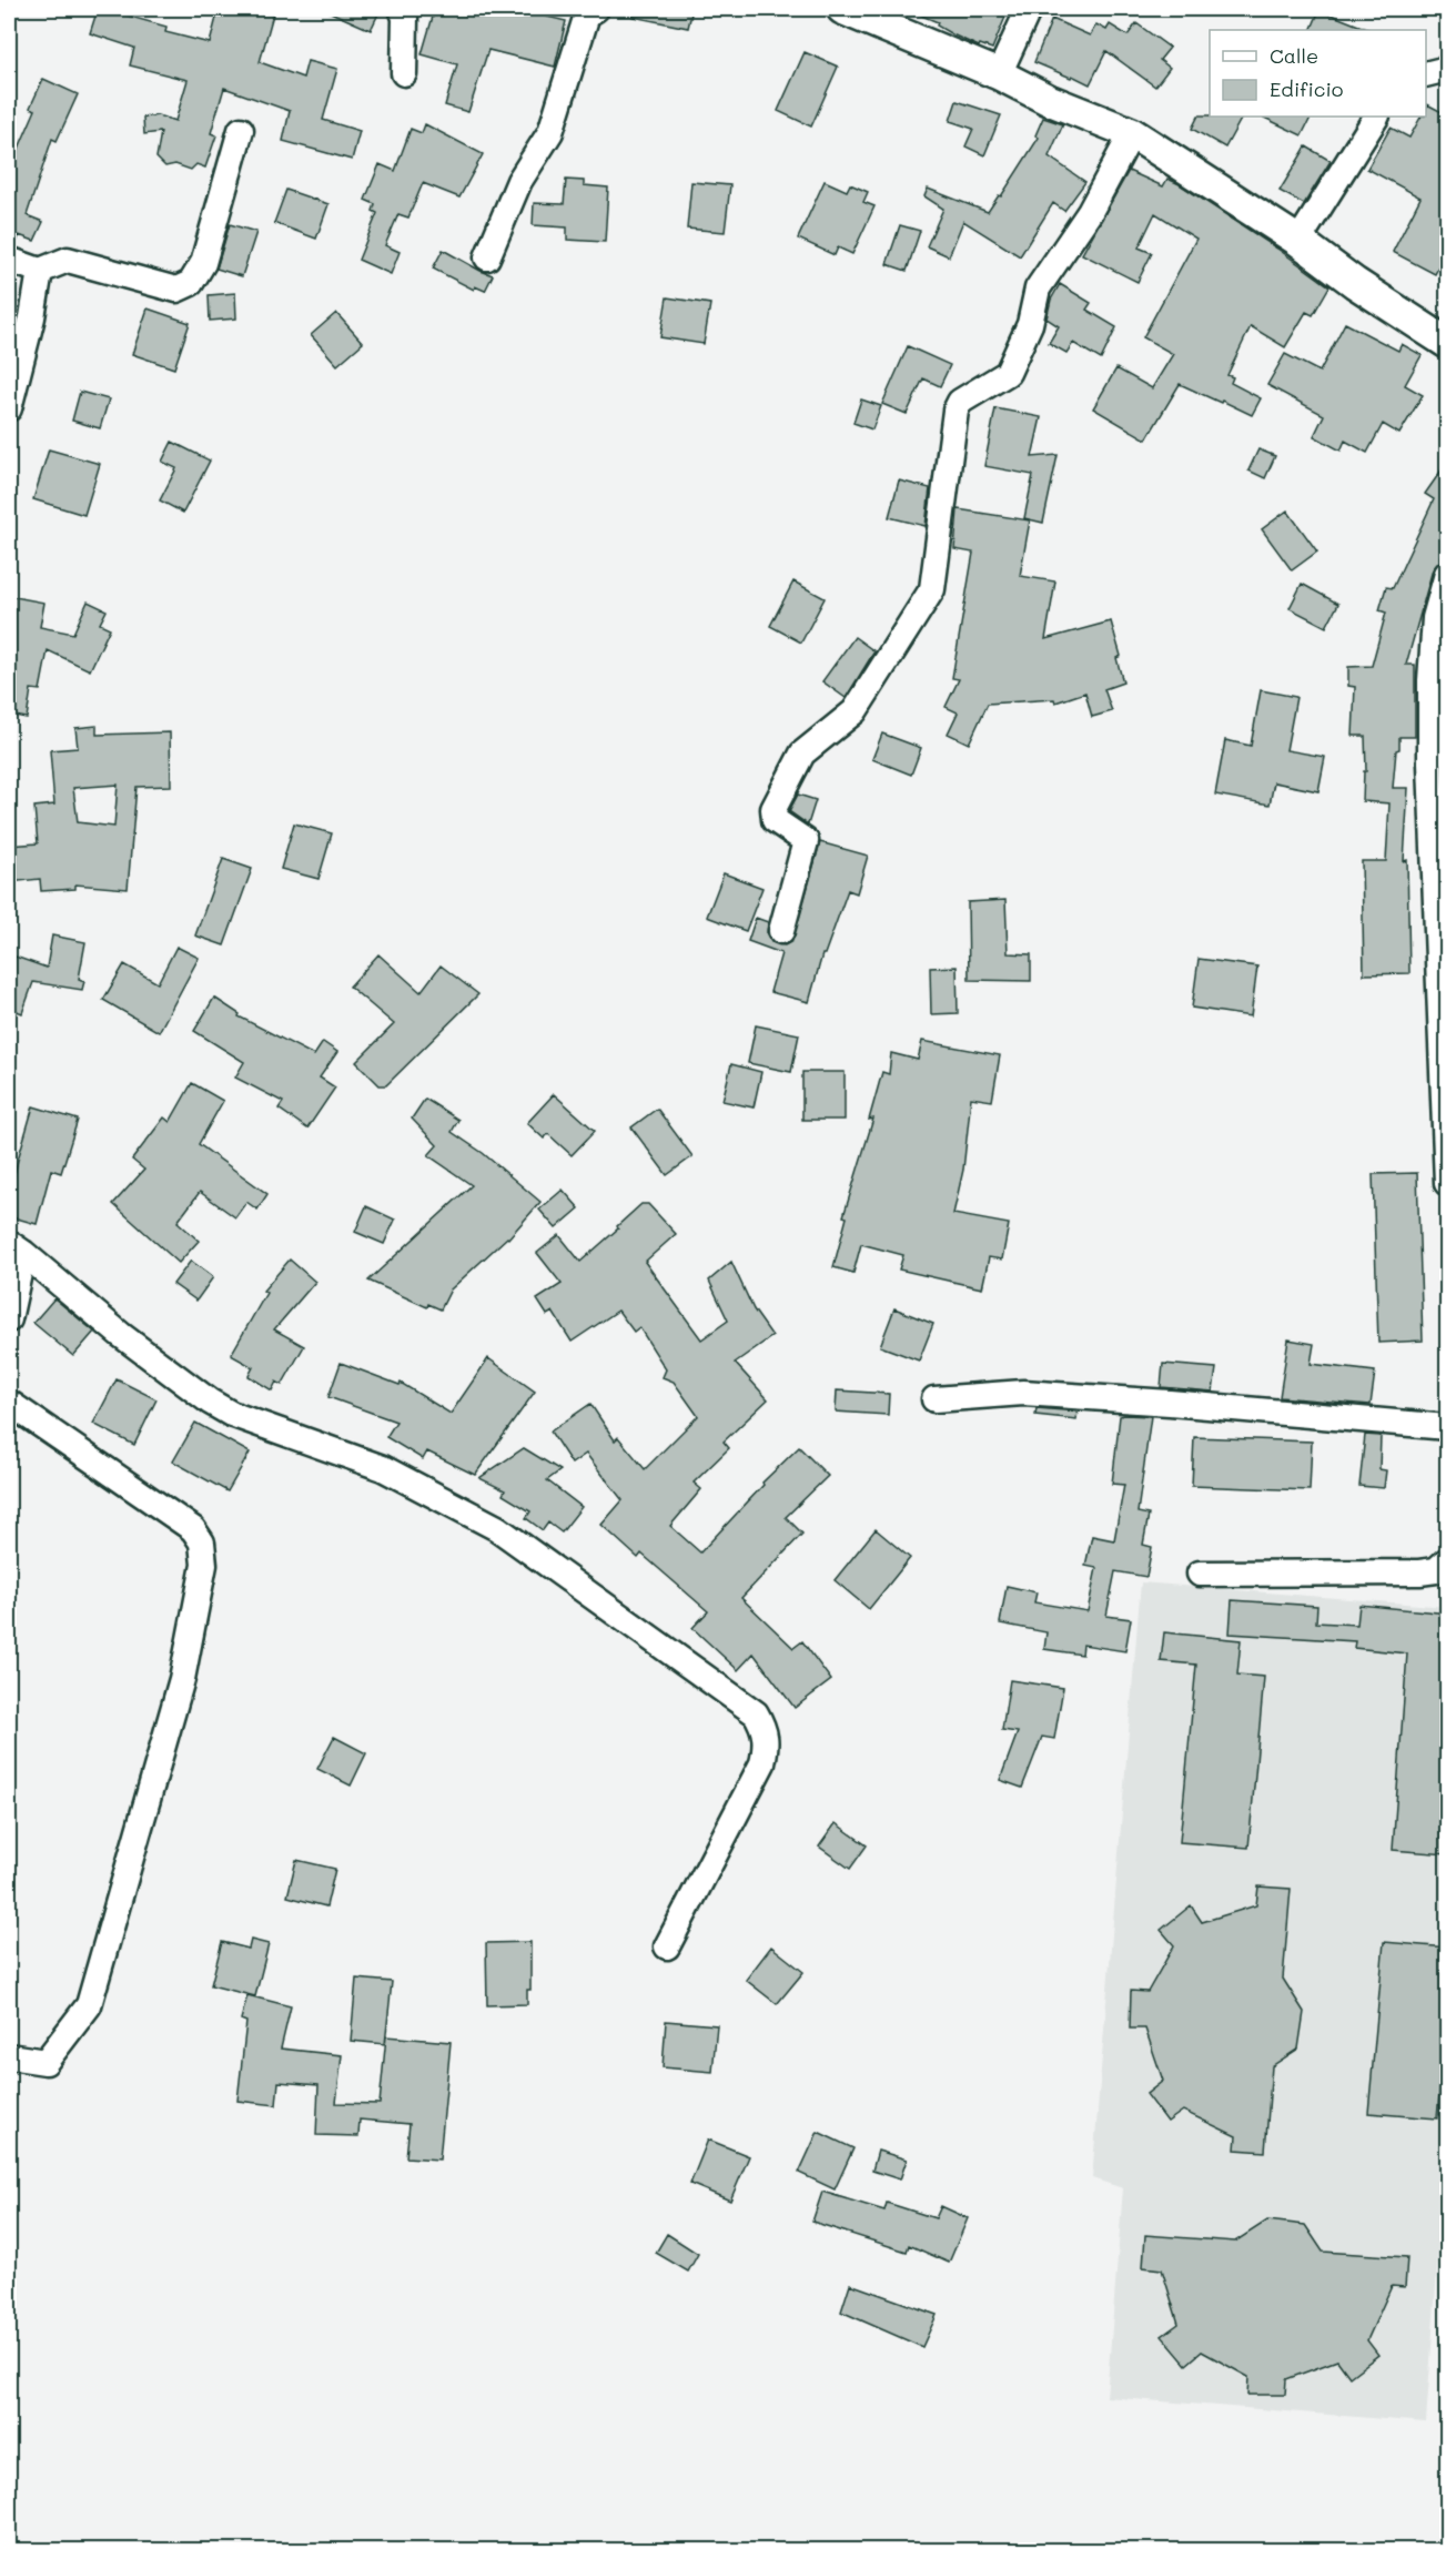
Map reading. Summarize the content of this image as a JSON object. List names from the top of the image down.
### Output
{
  "legend": ["Calle", "Edificio"]
}
